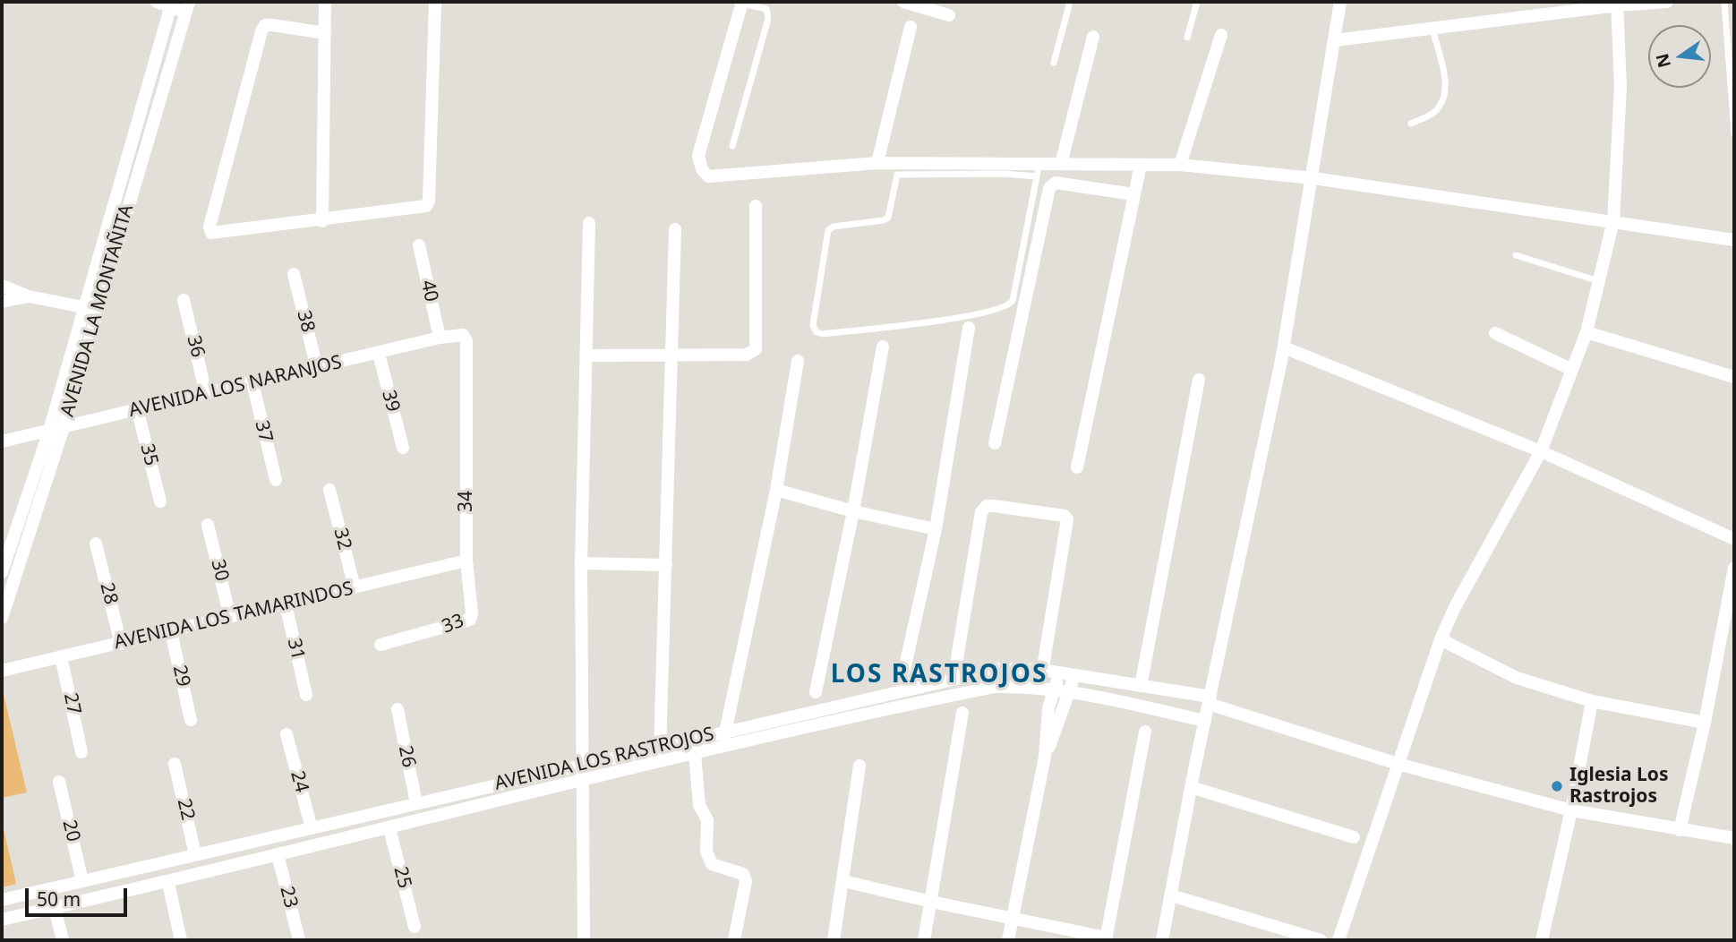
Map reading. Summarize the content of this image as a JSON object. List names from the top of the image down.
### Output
{
  "streets": {
    "street": [
      "40",
      "AVENIDA LA MONTAÑITA",
      "38",
      "36",
      "AVENIDA LOS NARANJOS",
      "39",
      "37",
      "35",
      "34",
      "32",
      "30",
      "28",
      "AVENIDA LOS TAMARINDOS",
      "33",
      "31",
      "29",
      "27",
      "26",
      "AVENIDA LOS RASTROJOS",
      "24",
      "22",
      "20",
      "25",
      "23"
    ]
  },
  "crossings": [
    ["40", "AVENIDA LOS NARANJOS"],
    ["AVENIDA LA MONTAÑITA", "AVENIDA LOS NARANJOS"],
    ["38", "AVENIDA LOS NARANJOS"],
    ["36", "AVENIDA LOS NARANJOS"],
    ["AVENIDA LOS NARANJOS", "39"],
    ["AVENIDA LOS NARANJOS", "37"],
    ["AVENIDA LOS NARANJOS", "35"],
    ["AVENIDA LOS NARANJOS", "34"],
    ["34", "AVENIDA LOS TAMARINDOS"],
    ["34", "33"],
    ["32", "AVENIDA LOS TAMARINDOS"],
    ["30", "AVENIDA LOS TAMARINDOS"],
    ["28", "AVENIDA LOS TAMARINDOS"],
    ["AVENIDA LOS TAMARINDOS", "33"],
    ["AVENIDA LOS TAMARINDOS", "31"],
    ["AVENIDA LOS TAMARINDOS", "29"],
    ["AVENIDA LOS TAMARINDOS", "27"],
    ["26", "AVENIDA LOS RASTROJOS"],
    ["AVENIDA LOS RASTROJOS", "24"],
    ["AVENIDA LOS RASTROJOS", "22"],
    ["AVENIDA LOS RASTROJOS", "20"],
    ["AVENIDA LOS RASTROJOS", "25"],
    ["AVENIDA LOS RASTROJOS", "23"]
  ],
  "districts": ["LOS RASTROJOS"],
  "places": ["Iglesia Los Rastrojos"],
  "scale_bar": "50 m",
  "north": "left"
}
